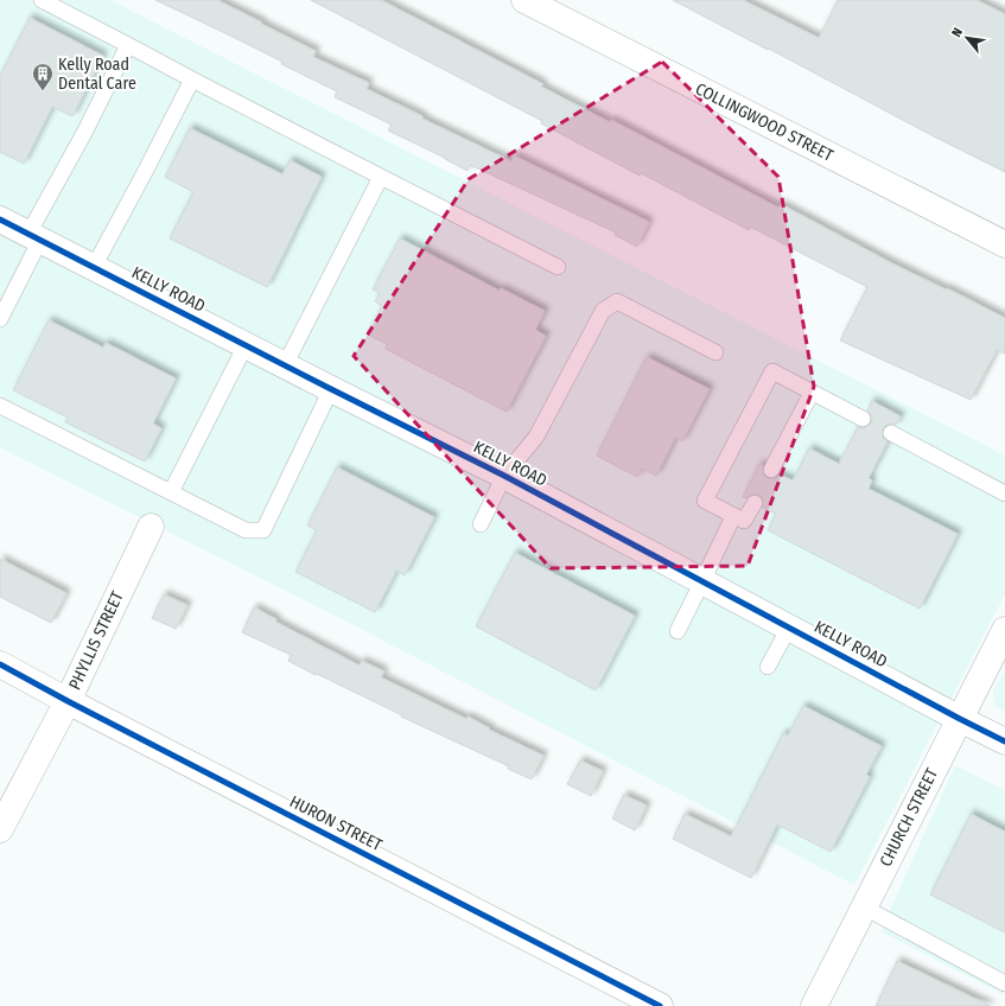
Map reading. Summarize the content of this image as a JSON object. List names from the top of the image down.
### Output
{
  "streets": {
    "street": [
      "COLLINGWOOD STREET",
      "KELLY ROAD",
      "PHYLLIS STREET",
      "CHURCH STREET",
      "HURON STREET"
    ]
  },
  "crossings": [
    ["KELLY ROAD", "CHURCH STREET"],
    ["PHYLLIS STREET", "HURON STREET"]
  ],
  "places": {
    "building": ["Kelly Road Dental Care"]
  },
  "north": "top left"
}
